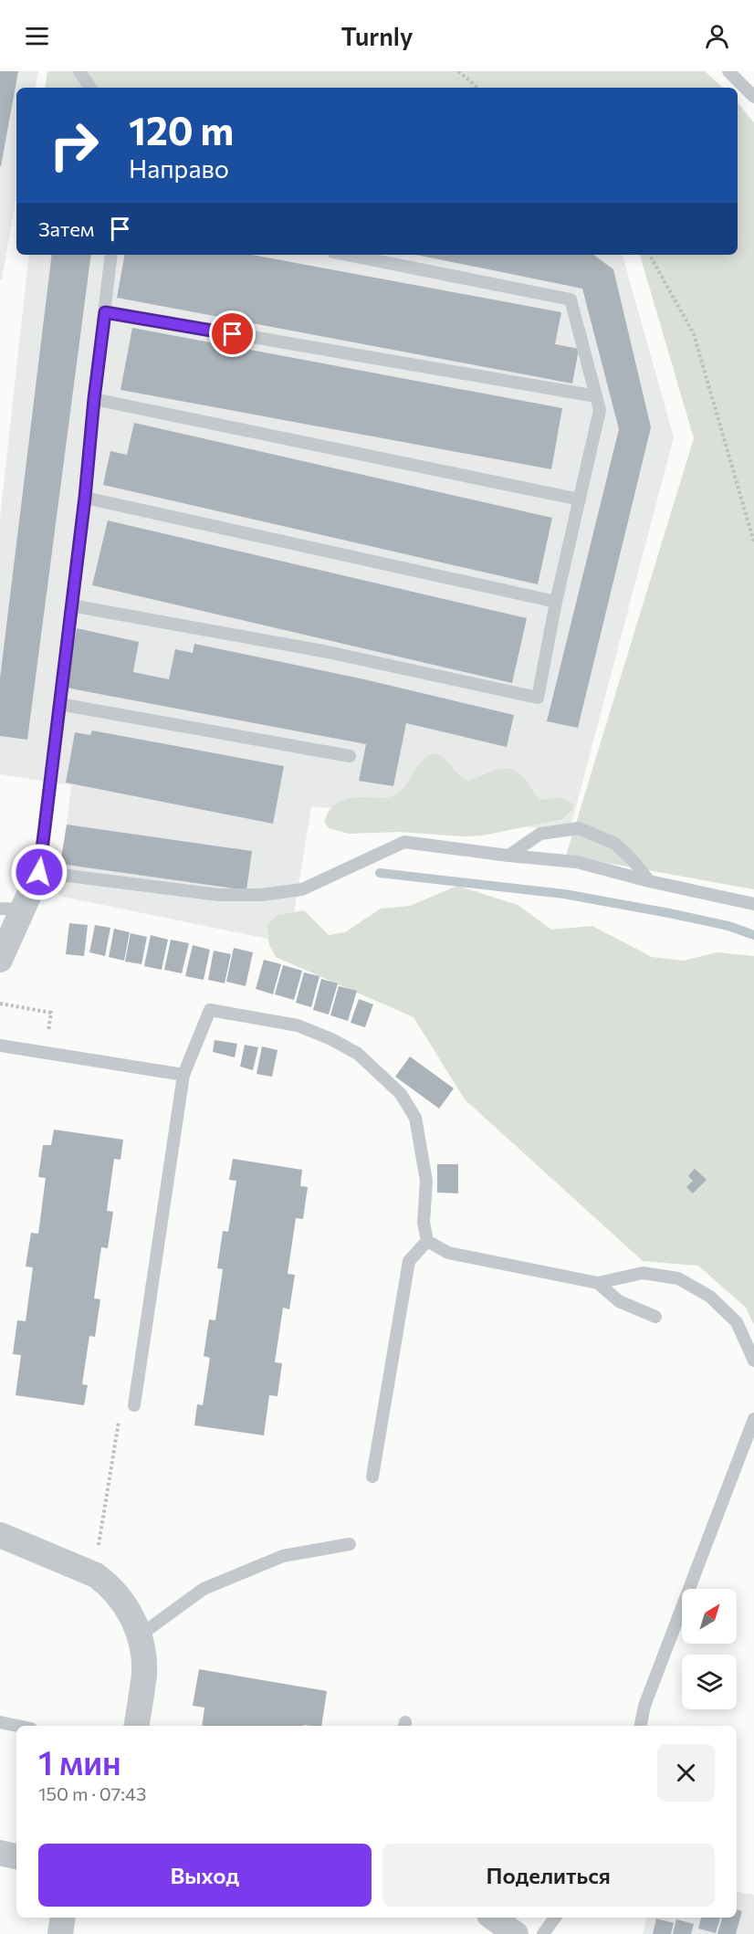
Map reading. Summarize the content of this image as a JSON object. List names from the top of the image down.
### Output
{
  "north": "top right",
  "page": {
    "header": "Turnly",
    "turn": ["120 m", "Направо"],
    "then": "Затем",
    "heading": ["1 мин", "150 m · 07:43"],
    "buttons": ["Выход", "Поделиться"]
  }
}
